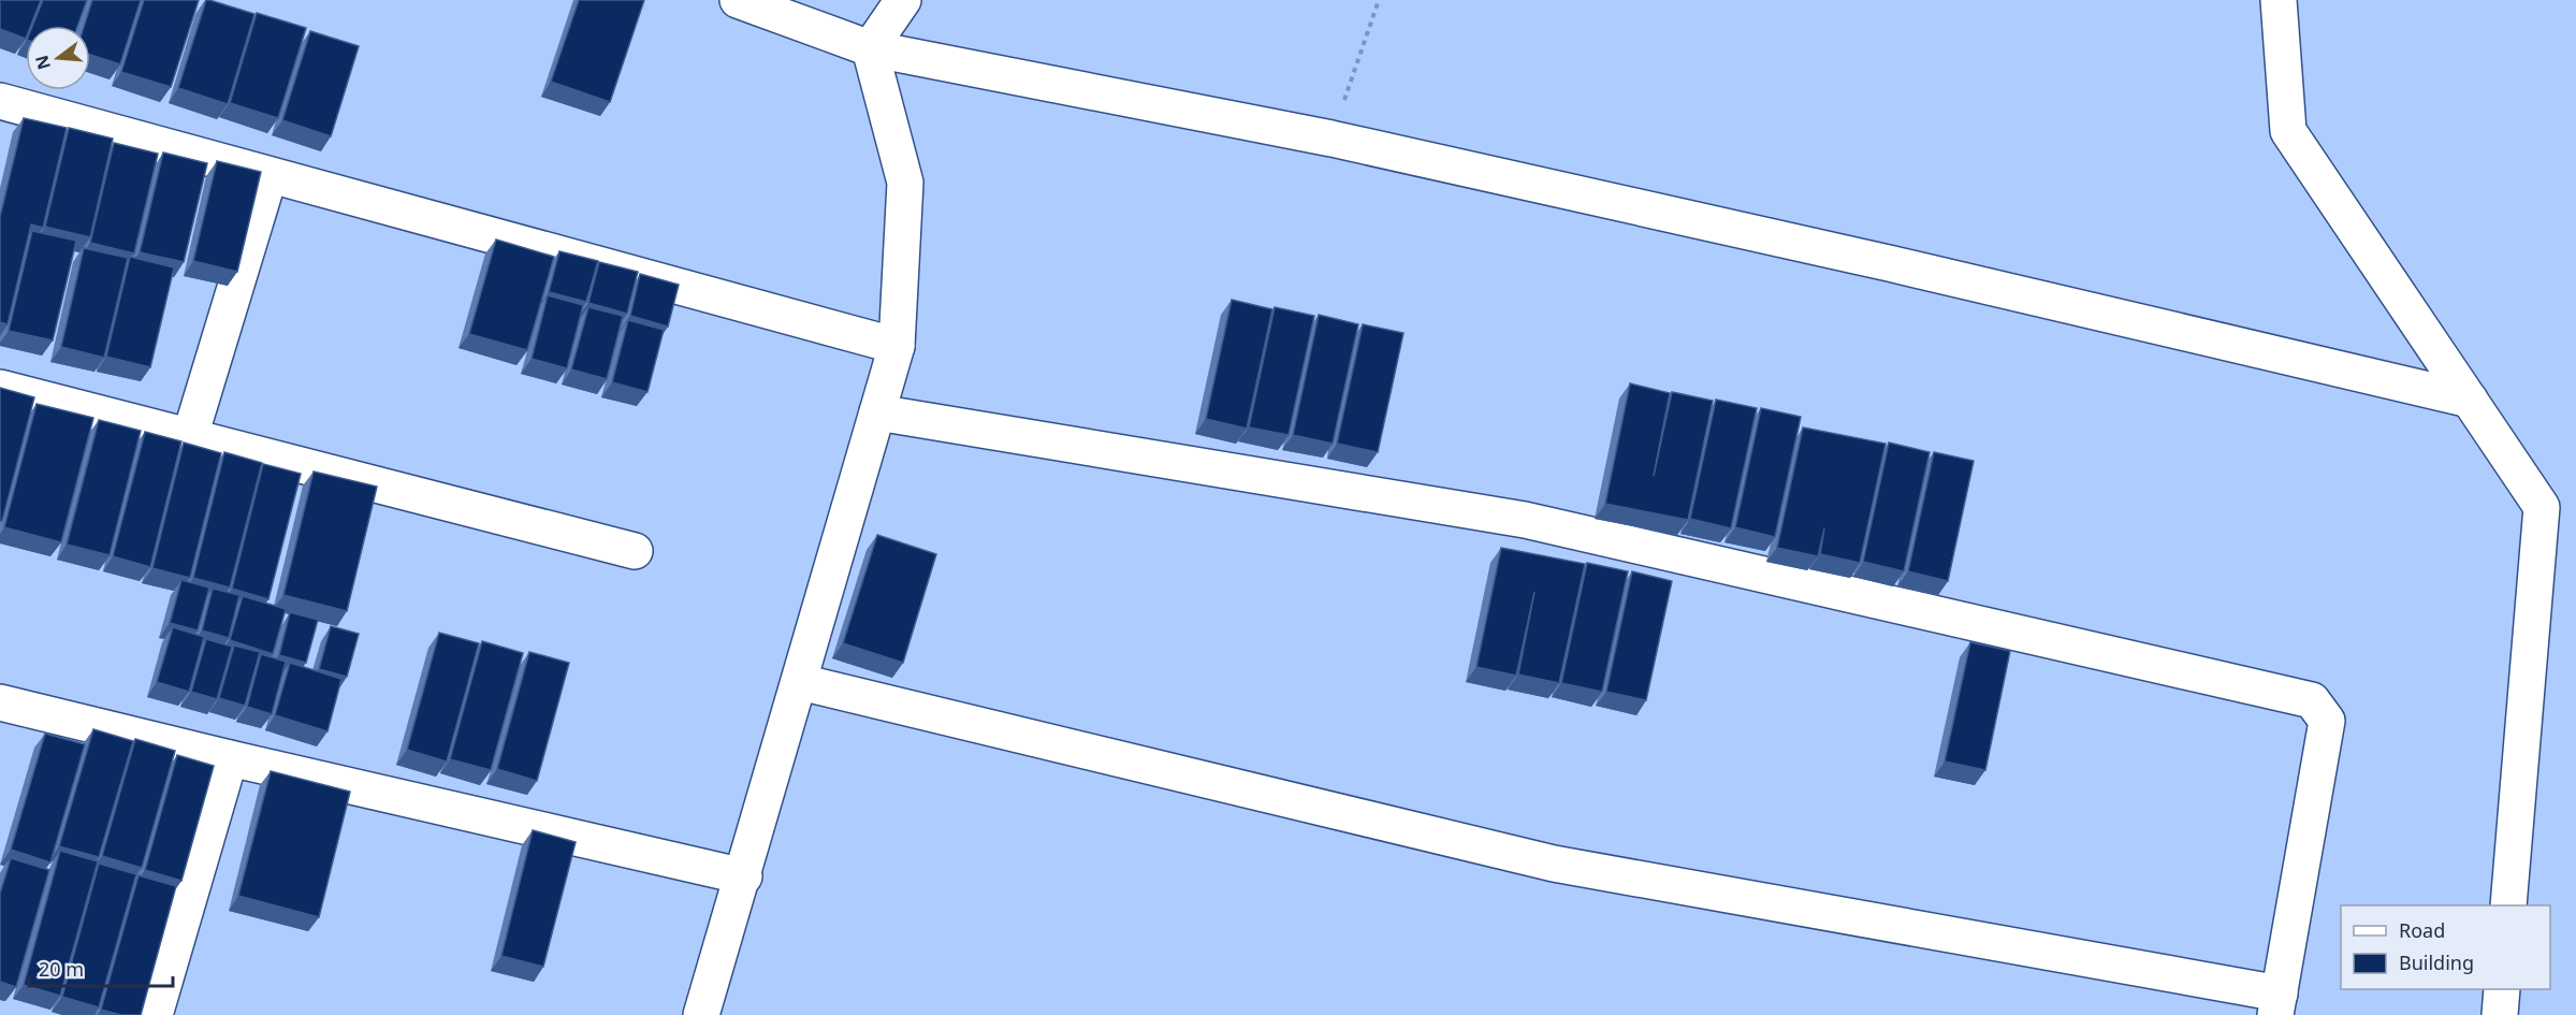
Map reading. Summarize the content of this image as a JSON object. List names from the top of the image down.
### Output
{
  "legend": ["Road", "Building"],
  "scale_bar": "20 m",
  "north": "left"
}
